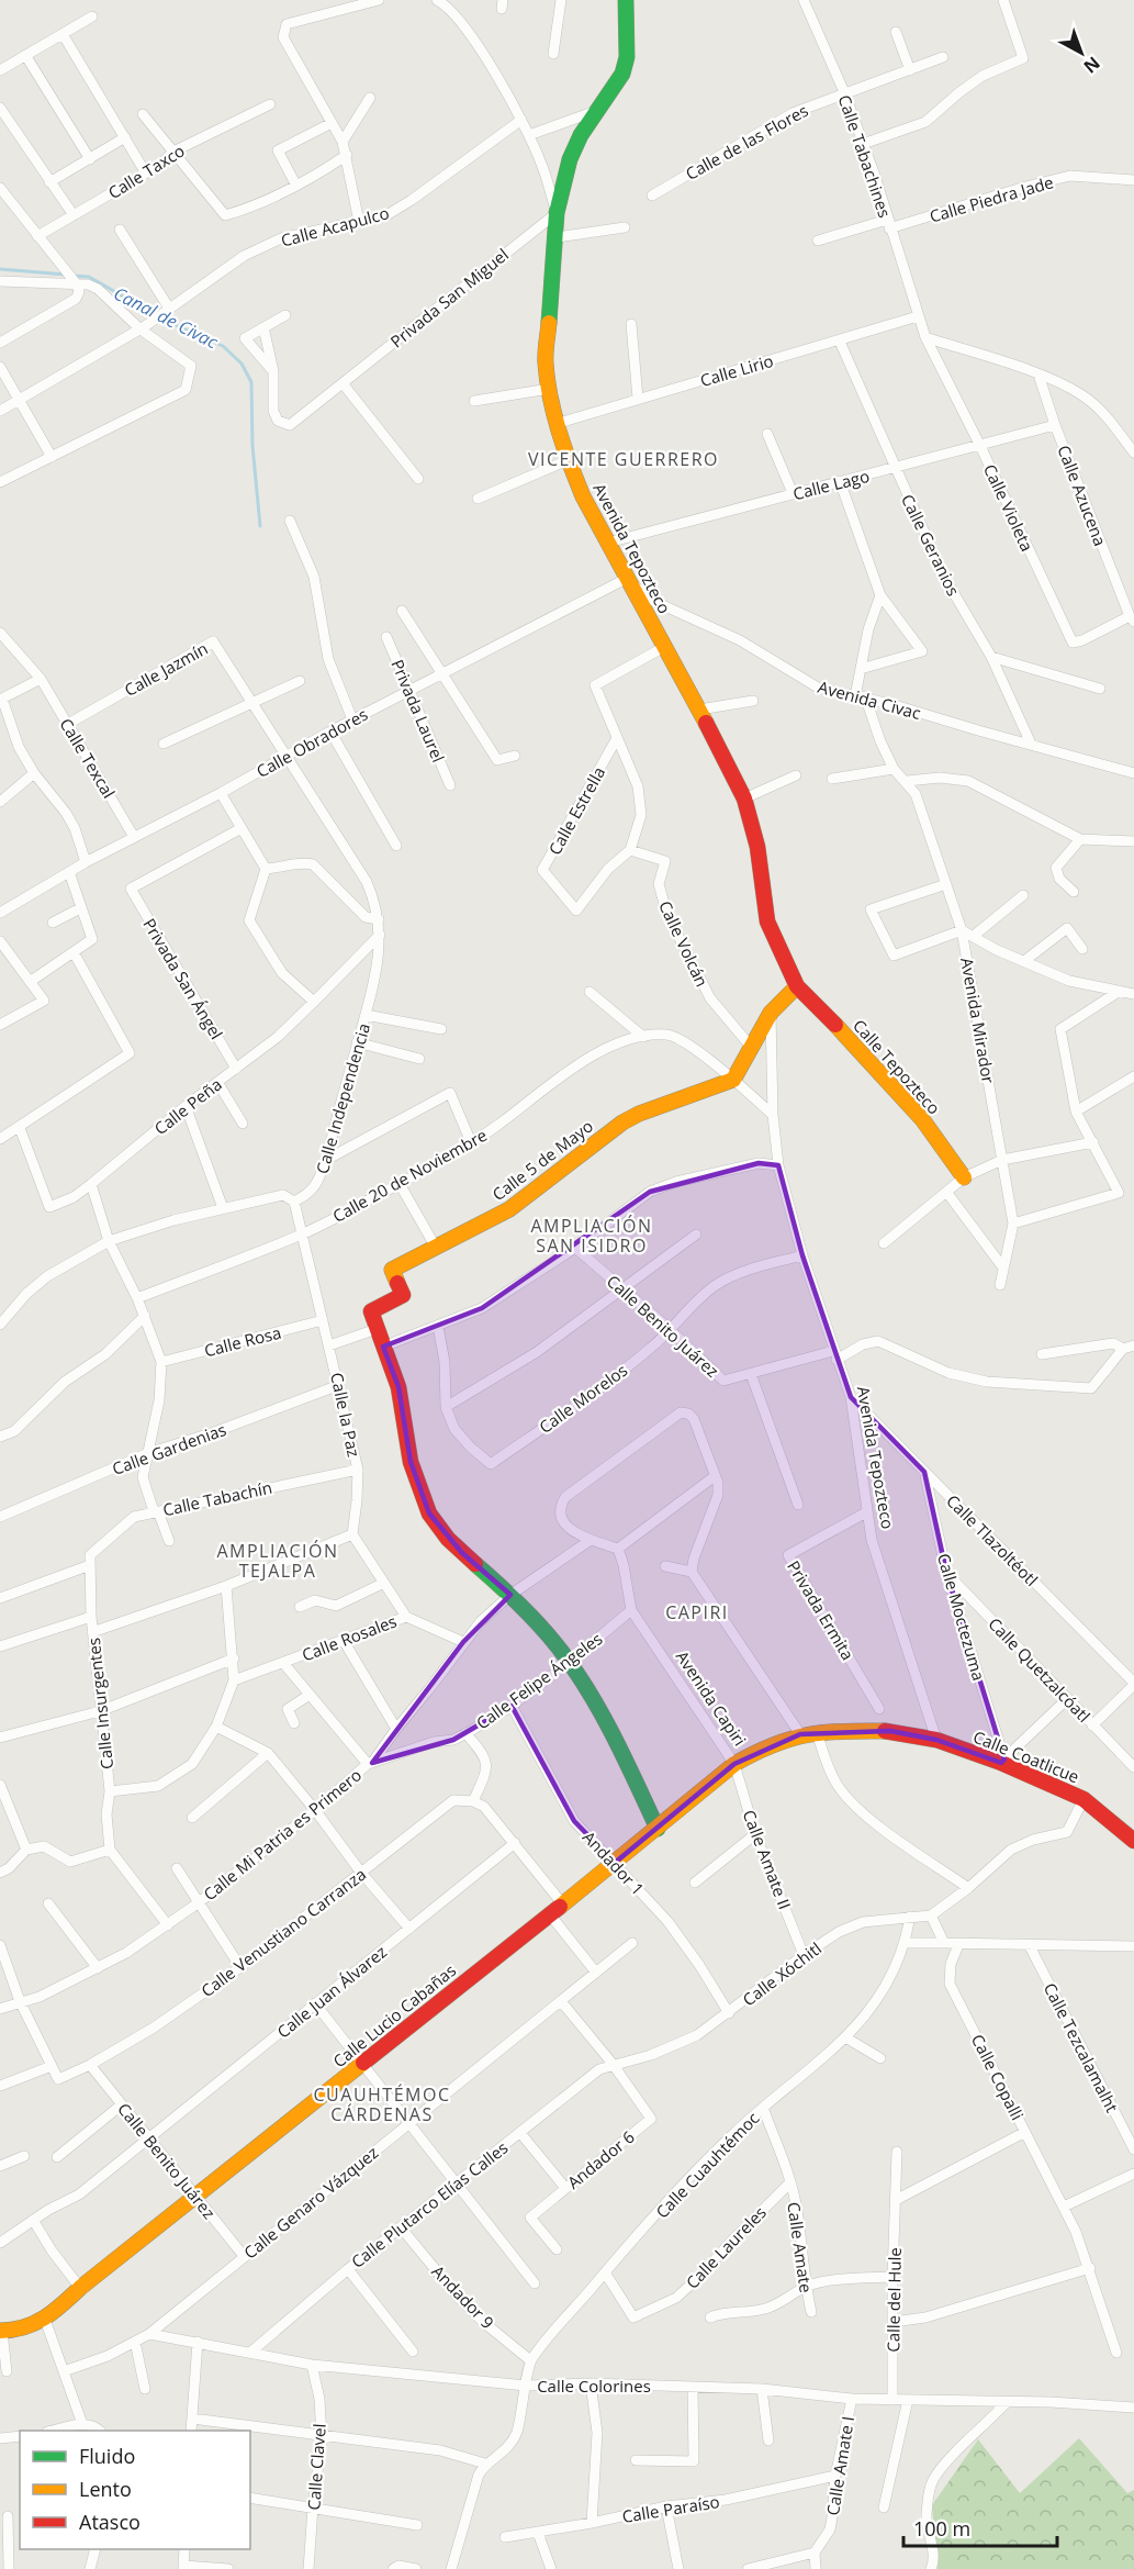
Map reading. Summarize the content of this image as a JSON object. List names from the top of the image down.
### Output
{
  "streets": {
    "street": [
      "Calle de las Flores",
      "Calle Tabachines",
      "Calle Taxco",
      "Calle Piedra Jade",
      "Calle Acapulco",
      "Privada San Miguel",
      "Calle Lirio",
      "Calle Lago",
      "Calle Azucena",
      "Calle Violeta",
      "Calle Geranios",
      "Avenida Tepozteco",
      "Calle Jazmín",
      "Avenida Civac",
      "Privada Laurel",
      "Calle Obradores",
      "Calle Texcal",
      "Calle Estrella",
      "Calle Volcán",
      "Privada San Ángel",
      "Avenida Mirador",
      "Calle Tepozteco",
      "Calle Independencia",
      "Calle Peña",
      "Calle 5 de Mayo",
      "Calle 20 de Noviembre",
      "Calle Benito Juárez",
      "Calle Rosa",
      "Calle Morelos",
      "Calle la Paz",
      "Calle Gardenias",
      "Calle Tabachín",
      "Calle Tlazoltéotl",
      "Privada Ermita",
      "Calle Moctezuma",
      "Calle Rosales",
      "Calle Quetzalcóatl",
      "Calle Felipe Ángeles",
      "Avenida Capiri",
      "Calle Insurgentes",
      "Calle Coatlicue",
      "Calle Mi Patria es Primero",
      "Calle Amate II",
      "Andador 1",
      "Calle Venustiano Carranza",
      "Calle Xóchitl",
      "Calle Juan Álvarez",
      "Calle Lucio Cabañas",
      "Calle Tezcalamalht",
      "Calle Copalli",
      "Andador 6",
      "Calle Cuauhtémoc",
      "Calle Genaro Vázquez",
      "Calle Plutarco Elías Calles",
      "Calle Laureles",
      "Calle Amate",
      "Andador 9",
      "Calle del Hule",
      "Calle Colorines",
      "Calle Amate I",
      "Calle Clavel",
      "Calle Paraíso"
    ]
  },
  "crossings": [
    ["Calle de las Flores", "Calle Tabachines"],
    ["Calle Tabachines", "Calle Piedra Jade"],
    ["Calle Tabachines", "Calle Lirio"],
    ["Calle Tabachines", "Calle Violeta"],
    ["Privada San Miguel", "Avenida Tepozteco"],
    ["Calle Lirio", "Calle Violeta"],
    ["Calle Lirio", "Calle Geranios"],
    ["Calle Lirio", "Avenida Tepozteco"],
    ["Calle Lago", "Calle Azucena"],
    ["Calle Lago", "Calle Violeta"],
    ["Calle Lago", "Calle Geranios"],
    ["Calle Lago", "Avenida Tepozteco"],
    ["Calle Azucena", "Calle Violeta"],
    ["Calle Geranios", "Avenida Civac"],
    ["Avenida Tepozteco", "Avenida Civac"],
    ["Avenida Tepozteco", "Calle Obradores"],
    ["Avenida Tepozteco", "Calle Tepozteco"],
    ["Avenida Tepozteco", "Calle Benito Juárez"],
    ["Avenida Tepozteco", "Calle Morelos"],
    ["Avenida Tepozteco", "Calle Tlazoltéotl"],
    ["Avenida Tepozteco", "Privada Ermita"],
    ["Avenida Tepozteco", "Calle Coatlicue"],
    ["Calle Jazmín", "Calle Obradores"],
    ["Calle Jazmín", "Calle Texcal"],
    ["Calle Jazmín", "Calle Independencia"],
    ["Avenida Civac", "Calle Obradores"],
    ["Avenida Civac", "Avenida Mirador"],
    ["Privada Laurel", "Calle Obradores"],
    ["Calle Obradores", "Calle Texcal"],
    ["Calle Obradores", "Calle Independencia"],
    ["Calle Estrella", "Calle Volcán"],
    ["Privada San Ángel", "Calle Peña"],
    ["Calle Independencia", "Calle Peña"],
    ["Calle Independencia", "Calle la Paz"],
    ["Calle 5 de Mayo", "Calle 20 de Noviembre"],
    ["Calle 20 de Noviembre", "Calle la Paz"],
    ["Calle Benito Juárez", "Calle Morelos"],
    ["Calle Benito Juárez", "Calle Venustiano Carranza"],
    ["Calle Benito Juárez", "Calle Juan Álvarez"],
    ["Calle Benito Juárez", "Calle Lucio Cabañas"],
    ["Calle Benito Juárez", "Calle Genaro Vázquez"],
    ["Calle Rosa", "Calle la Paz"],
    ["Calle la Paz", "Calle Gardenias"],
    ["Calle la Paz", "Calle Tabachín"],
    ["Calle Tabachín", "Calle Insurgentes"],
    ["Calle Tlazoltéotl", "Calle Moctezuma"],
    ["Calle Moctezuma", "Calle Quetzalcóatl"],
    ["Calle Moctezuma", "Calle Coatlicue"],
    ["Calle Felipe Ángeles", "Avenida Capiri"],
    ["Calle Felipe Ángeles", "Calle Mi Patria es Primero"],
    ["Calle Felipe Ángeles", "Andador 1"],
    ["Avenida Capiri", "Calle Coatlicue"],
    ["Avenida Capiri", "Calle Amate II"],
    ["Avenida Capiri", "Calle Lucio Cabañas"],
    ["Calle Amate II", "Calle Xóchitl"],
    ["Calle Amate II", "Calle Lucio Cabañas"],
    ["Andador 1", "Calle Xóchitl"],
    ["Andador 1", "Calle Lucio Cabañas"],
    ["Calle Xóchitl", "Andador 6"],
    ["Calle Xóchitl", "Calle Cuauhtémoc"],
    ["Calle Xóchitl", "Calle Plutarco Elías Calles"],
    ["Andador 6", "Calle Plutarco Elías Calles"],
    ["Calle Cuauhtémoc", "Calle Laureles"],
    ["Calle Cuauhtémoc", "Calle Amate"],
    ["Calle Cuauhtémoc", "Andador 9"],
    ["Calle Genaro Vázquez", "Calle Colorines"],
    ["Calle Plutarco Elías Calles", "Andador 9"],
    ["Calle Plutarco Elías Calles", "Calle Colorines"],
    ["Calle Laureles", "Calle Amate"],
    ["Calle del Hule", "Calle Colorines"],
    ["Calle Colorines", "Calle Amate I"],
    ["Calle Colorines", "Calle Clavel"],
    ["Calle Amate I", "Calle Paraíso"]
  ],
  "districts": [
    "VICENTE GUERRERO",
    "AMPLIACIÓN SAN ISIDRO",
    "AMPLIACIÓN TEJALPA",
    "CAPIRI",
    "CUAUHTÉMOC CÁRDENAS"
  ],
  "water": ["Canal de Civac"],
  "legend": ["Fluido", "Lento", "Atasco"],
  "scale_bar": "100 m",
  "north": "bottom right"
}
